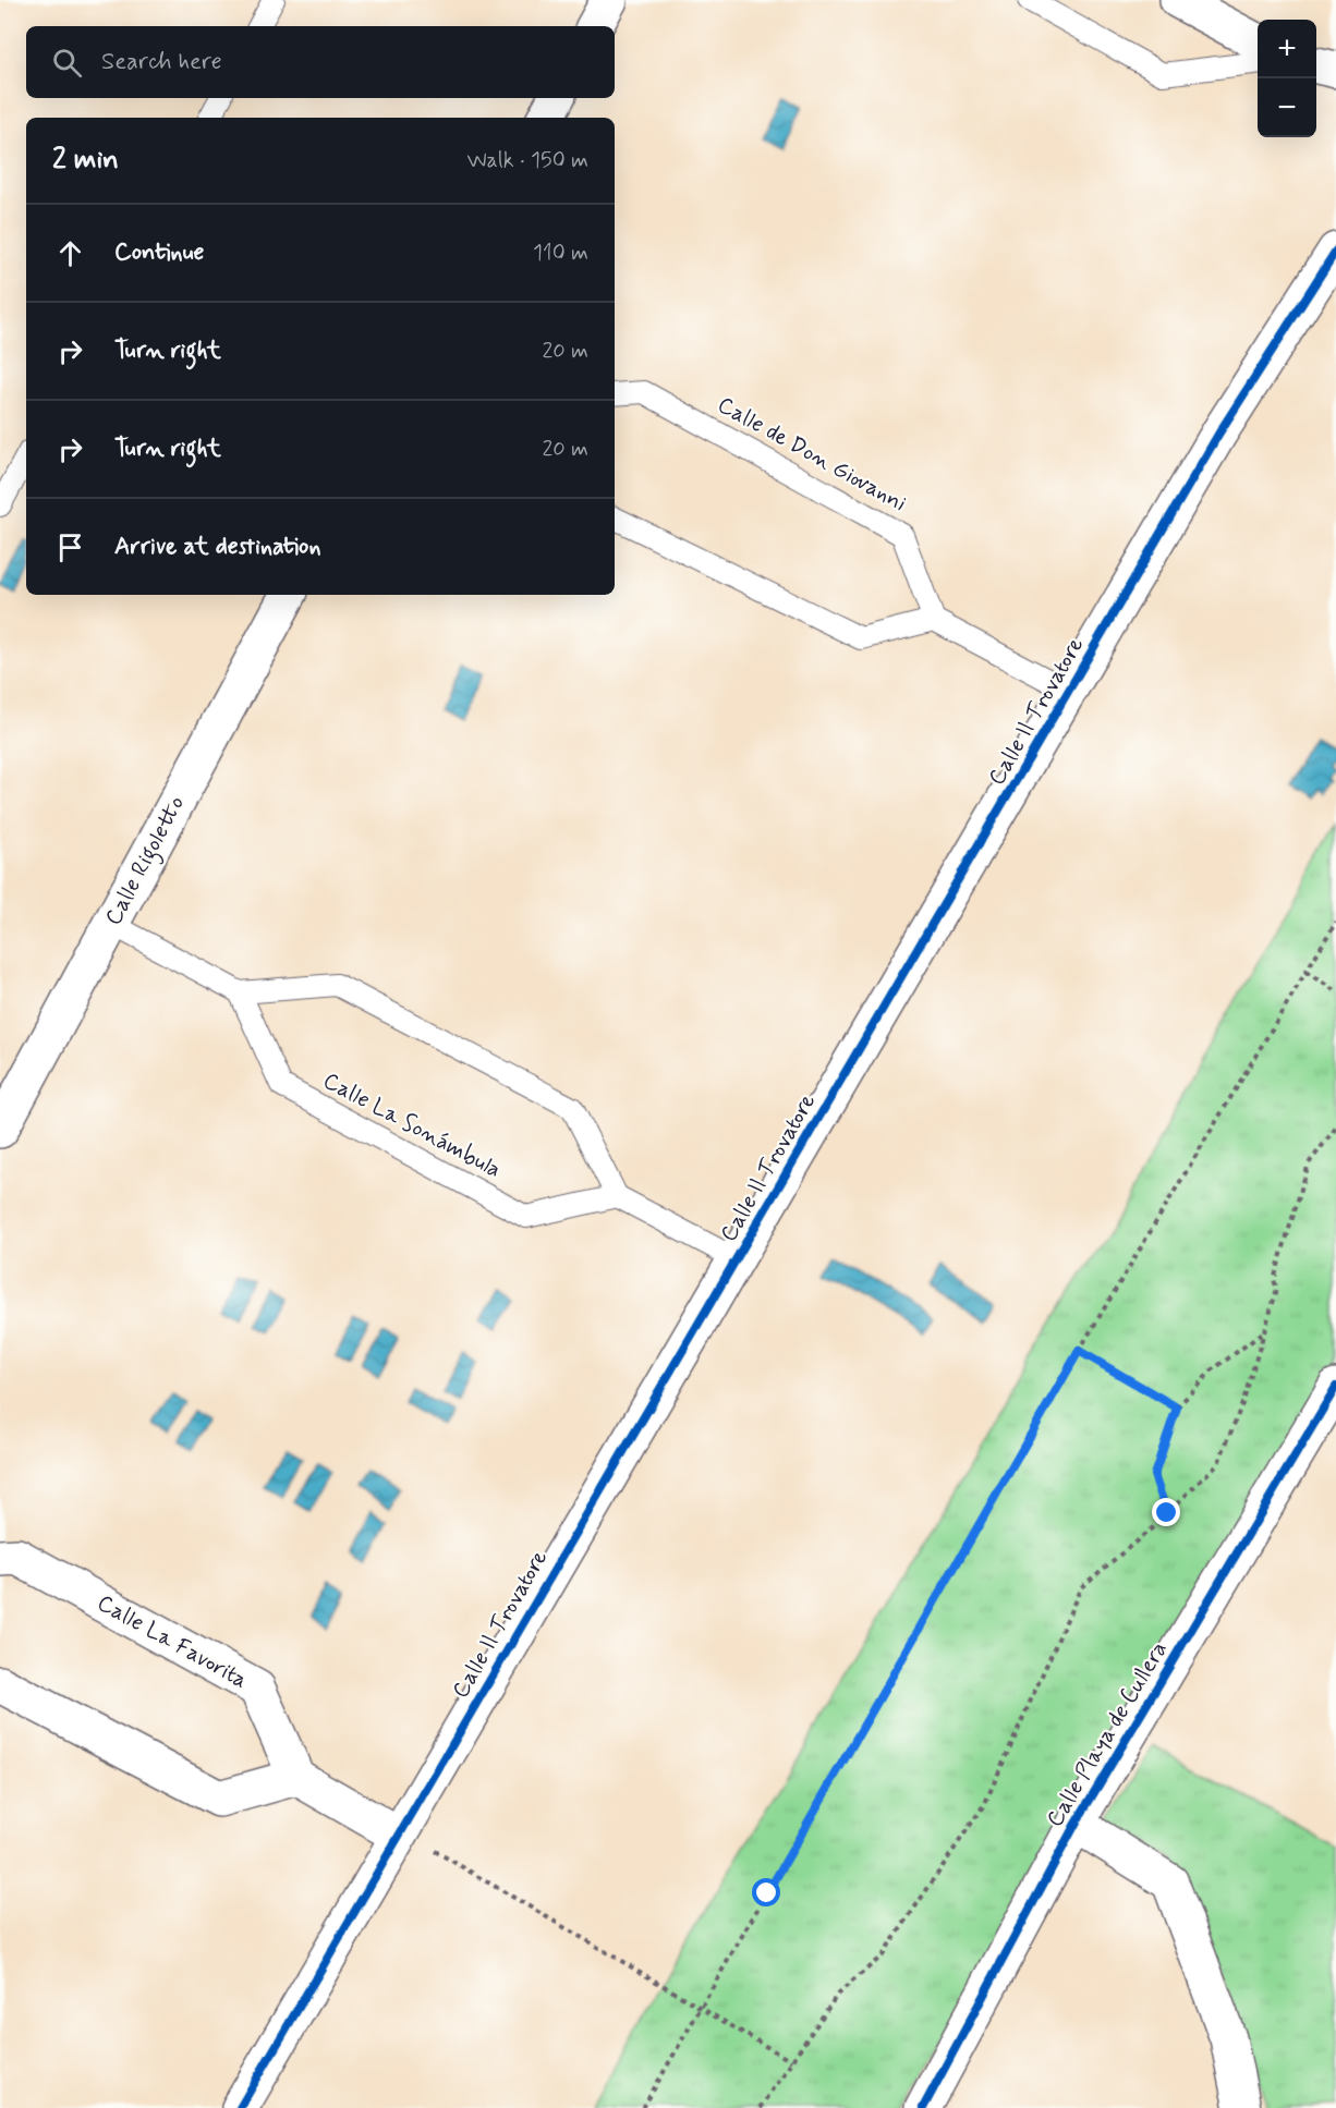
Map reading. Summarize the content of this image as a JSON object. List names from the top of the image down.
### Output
{
  "streets": {
    "street": [
      "Calle Il Trovatore",
      "Calle Rigoletto",
      "Calle La Favorita",
      "Calle Playa de Cullera"
    ],
    "lane": ["Calle de Don Giovanni", "Calle La Sonámbula"]
  },
  "page": {
    "map_buttons": ["+", "−"],
    "search": "Search here",
    "heading": ["2 min", "Walk · 150 m"],
    "list": [
      ["Continue", "110 m"],
      ["Turn right", "20 m"],
      ["Turn right", "20 m"],
      "Arrive at destination"
    ]
  }
}
